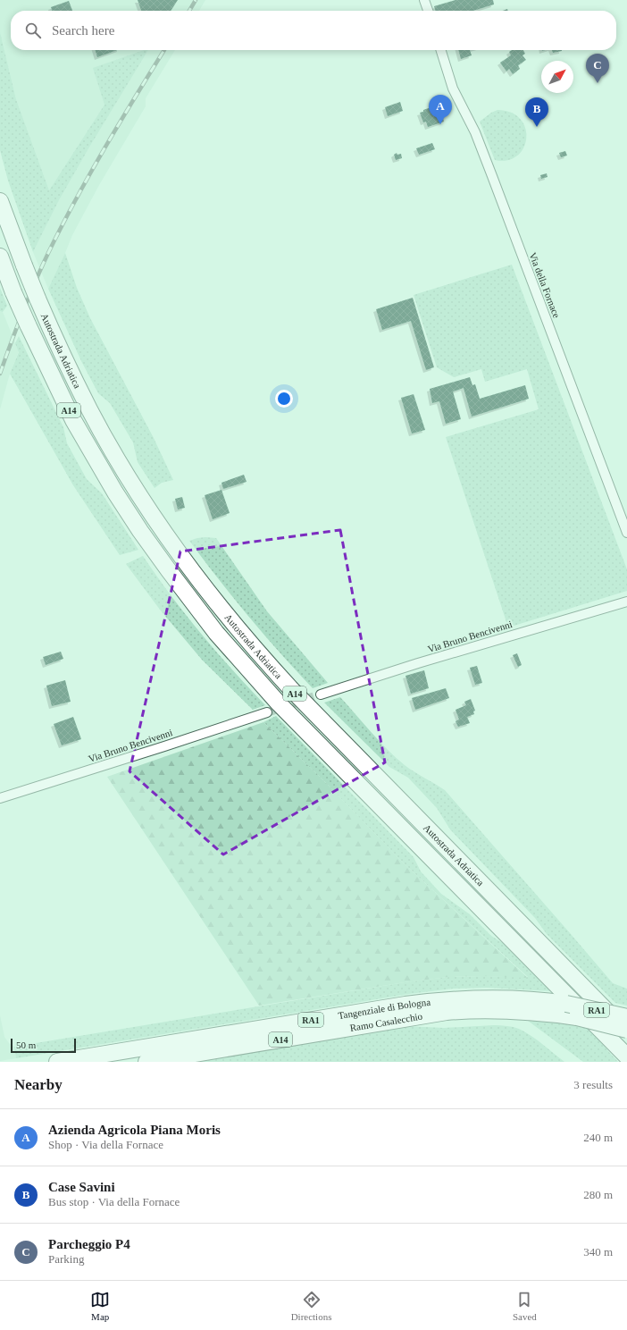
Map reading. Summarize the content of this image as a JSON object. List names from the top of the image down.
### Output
{
  "streets": {
    "highway": [
      "Autostrada Adriatica",
      "A14",
      "Tangenziale di Bologna",
      "RA1",
      "Ramo Casalecchio"
    ],
    "street": ["Via della Fornace", "Via Bruno Bencivenni"]
  },
  "crossings": [
    ["Autostrada Adriatica", "Ramo Casalecchio"]
  ],
  "scale_bar": "50 m",
  "north": "top right",
  "page": {
    "search": "Search here",
    "pins": ["C", "A", "B"],
    "scale": "50 m",
    "heading": ["Nearby", "3 results"],
    "list": [
      {
        "mark": "A",
        "name": "Azienda Agricola Piana Moris",
        "note": "Shop · Via della Fornace",
        "value": "240 m"
      },
      {
        "mark": "B",
        "name": "Case Savini",
        "note": "Bus stop · Via della Fornace",
        "value": "280 m"
      },
      {
        "mark": "C",
        "name": "Parcheggio P4",
        "note": "Parking",
        "value": "340 m"
      }
    ],
    "nav": ["Map", "Directions", "Saved"]
  }
}
